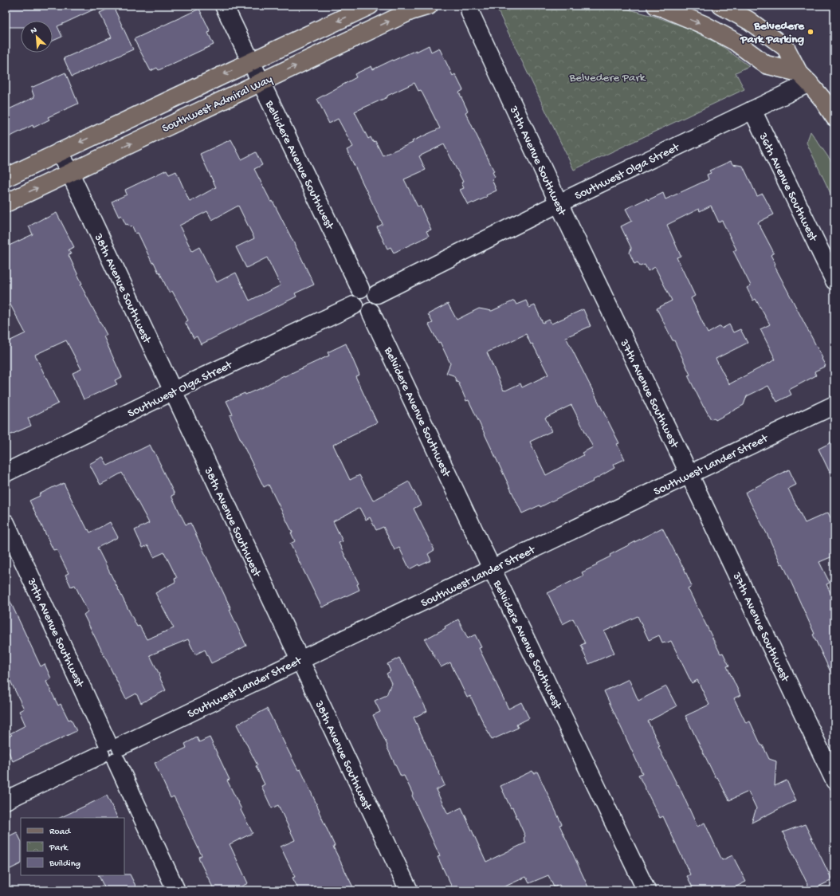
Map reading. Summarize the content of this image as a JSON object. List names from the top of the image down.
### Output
{
  "streets": {
    "main road": ["Southwest Admiral Way"],
    "street": [
      "37th Avenue Southwest",
      "Belvidere Avenue Southwest",
      "Southwest Olga Street",
      "36th Avenue Southwest",
      "38th Avenue Southwest",
      "Southwest Lander Street",
      "39th Avenue Southwest"
    ]
  },
  "crossings": [
    ["Southwest Admiral Way", "Belvidere Avenue Southwest"],
    ["Southwest Admiral Way", "38th Avenue Southwest"],
    ["37th Avenue Southwest", "Southwest Olga Street"],
    ["37th Avenue Southwest", "Southwest Lander Street"],
    ["Belvidere Avenue Southwest", "Southwest Olga Street"],
    ["Belvidere Avenue Southwest", "Southwest Lander Street"],
    ["Southwest Olga Street", "36th Avenue Southwest"],
    ["Southwest Olga Street", "38th Avenue Southwest"],
    ["38th Avenue Southwest", "Southwest Lander Street"],
    ["Southwest Lander Street", "39th Avenue Southwest"]
  ],
  "parks": ["Belvedere Park"],
  "places": ["Belvedere Park Parking"],
  "legend": ["Road", "Park", "Building"],
  "north": "top left"
}
